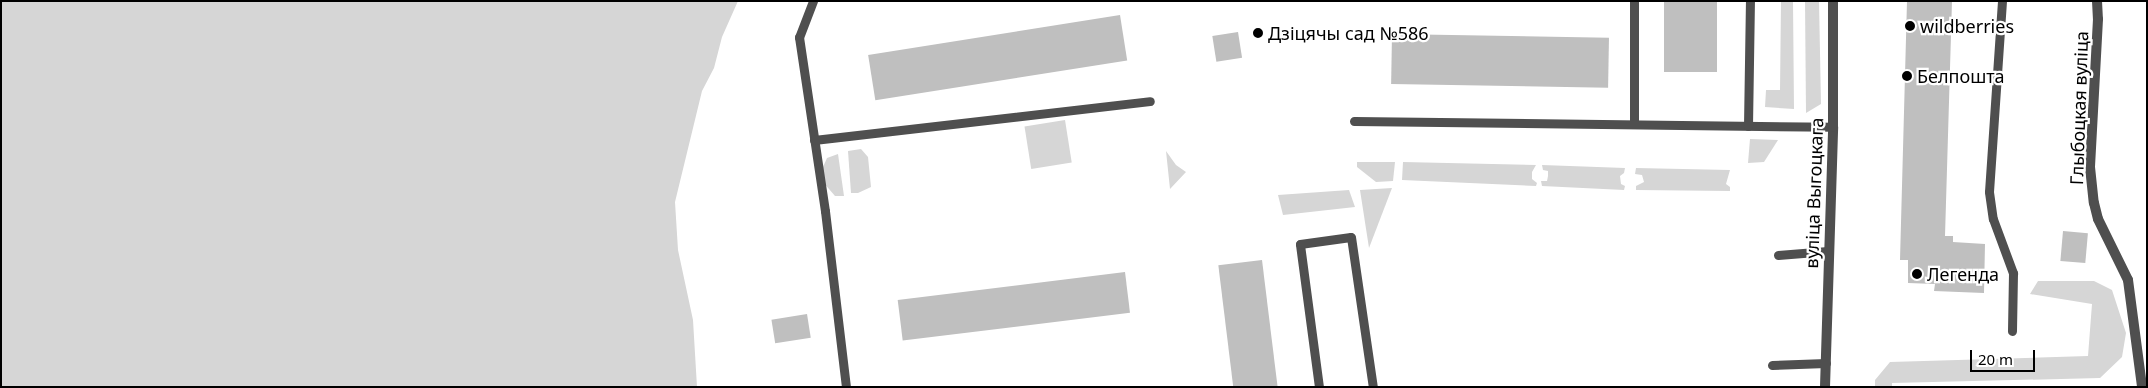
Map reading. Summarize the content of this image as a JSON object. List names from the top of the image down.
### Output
{
  "streets": {
    "street": ["Глыбоцкая вуліца", "вуліца Выгоцкага"]
  },
  "places": [
    "wildberries",
    "Дзіцячы сад №586",
    "Белпошта",
    "Легенда"
  ],
  "scale_bar": "20 m"
}
